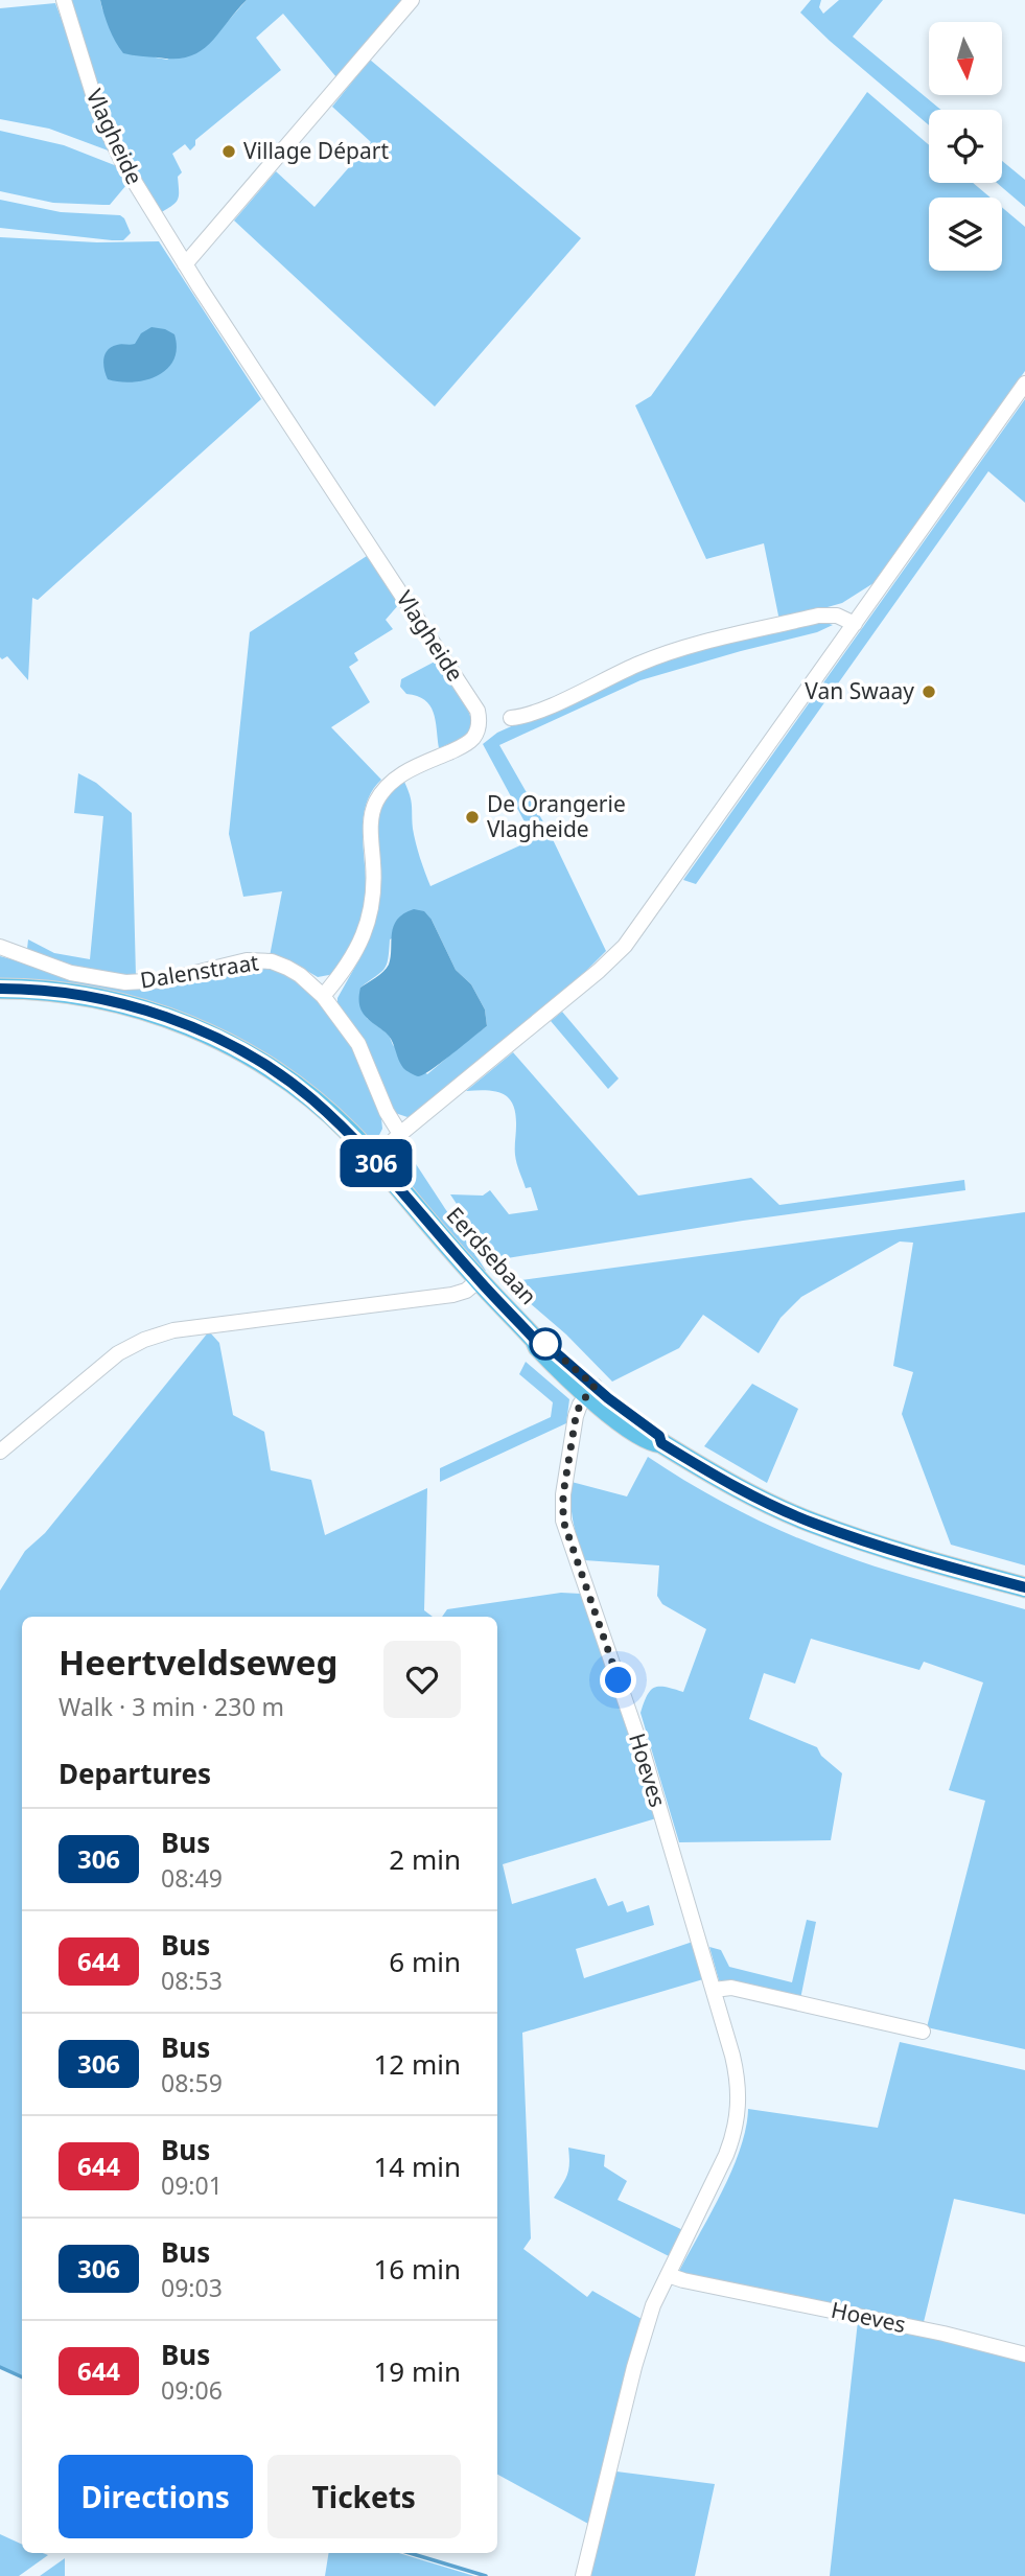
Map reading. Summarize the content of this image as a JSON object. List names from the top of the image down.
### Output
{
  "streets": {
    "main road": ["Eerdsebaan"],
    "street": ["Vlagheide", "Dalenstraat", "Hoeves"]
  },
  "crossings": [
    ["Vlagheide", "Dalenstraat"],
    ["Eerdsebaan", "Hoeves"]
  ],
  "places": ["Village Départ", "Van Swaay", "De Orangerie Vlagheide"],
  "lines": ["bus line 306"],
  "north": "bottom",
  "page": {
    "on_map": "306",
    "heading": [
      ["Heertveldseweg", "Walk · 3 min · 230 m"],
      "Departures"
    ],
    "list": [
      {
        "mark": "306",
        "name": "Bus",
        "note": "08:49",
        "value": "2 min"
      },
      {
        "mark": "644",
        "name": "Bus",
        "note": "08:53",
        "value": "6 min"
      },
      {
        "mark": "306",
        "name": "Bus",
        "note": "08:59",
        "value": "12 min"
      },
      {
        "mark": "644",
        "name": "Bus",
        "note": "09:01",
        "value": "14 min"
      },
      {
        "mark": "306",
        "name": "Bus",
        "note": "09:03",
        "value": "16 min"
      },
      {
        "mark": "644",
        "name": "Bus",
        "note": "09:06",
        "value": "19 min"
      }
    ],
    "buttons": ["Directions", "Tickets"]
  }
}
